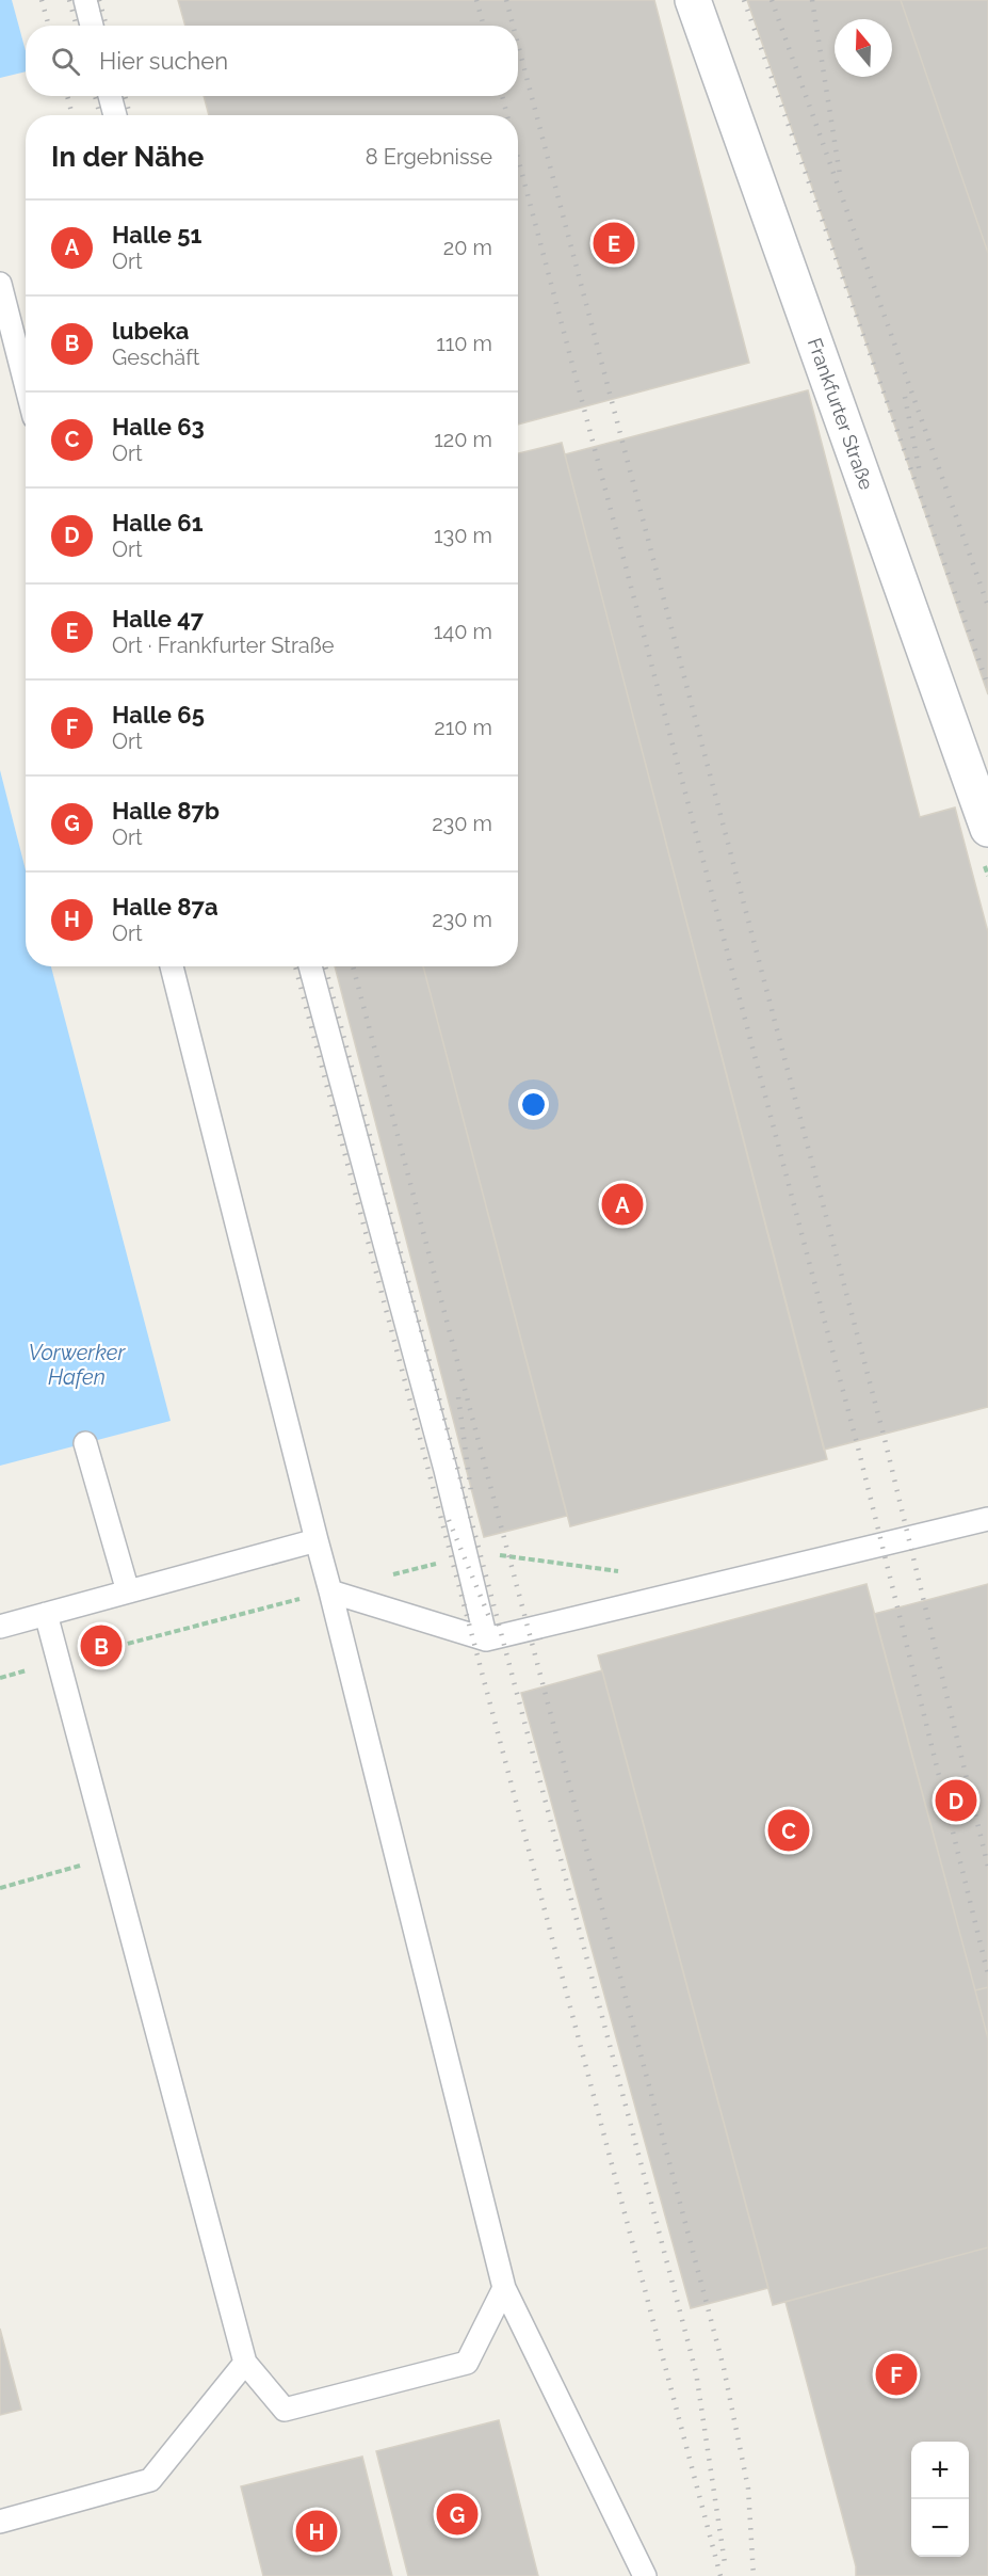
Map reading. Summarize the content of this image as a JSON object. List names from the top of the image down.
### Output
{
  "streets": {
    "street": ["Frankfurter Straße"]
  },
  "water": ["Vorwerker Hafen"],
  "north": "top",
  "page": {
    "search": "Hier suchen",
    "heading": ["In der Nähe", "8 Ergebnisse"],
    "list": [
      {
        "mark": "A",
        "name": "Halle 51",
        "note": "Ort",
        "value": "20 m"
      },
      {
        "mark": "B",
        "name": "lubeka",
        "note": "Geschäft",
        "value": "110 m"
      },
      {
        "mark": "C",
        "name": "Halle 63",
        "note": "Ort",
        "value": "120 m"
      },
      {
        "mark": "D",
        "name": "Halle 61",
        "note": "Ort",
        "value": "130 m"
      },
      {
        "mark": "E",
        "name": "Halle 47",
        "note": "Ort · Frankfurter Straße",
        "value": "140 m"
      },
      {
        "mark": "F",
        "name": "Halle 65",
        "note": "Ort",
        "value": "210 m"
      },
      {
        "mark": "G",
        "name": "Halle 87b",
        "note": "Ort",
        "value": "230 m"
      },
      {
        "mark": "H",
        "name": "Halle 87a",
        "note": "Ort",
        "value": "230 m"
      }
    ],
    "pins": [
      "E",
      "A",
      "B",
      "D",
      "C",
      "F",
      "G",
      "H"
    ],
    "map_buttons": ["+", "−"]
  }
}
